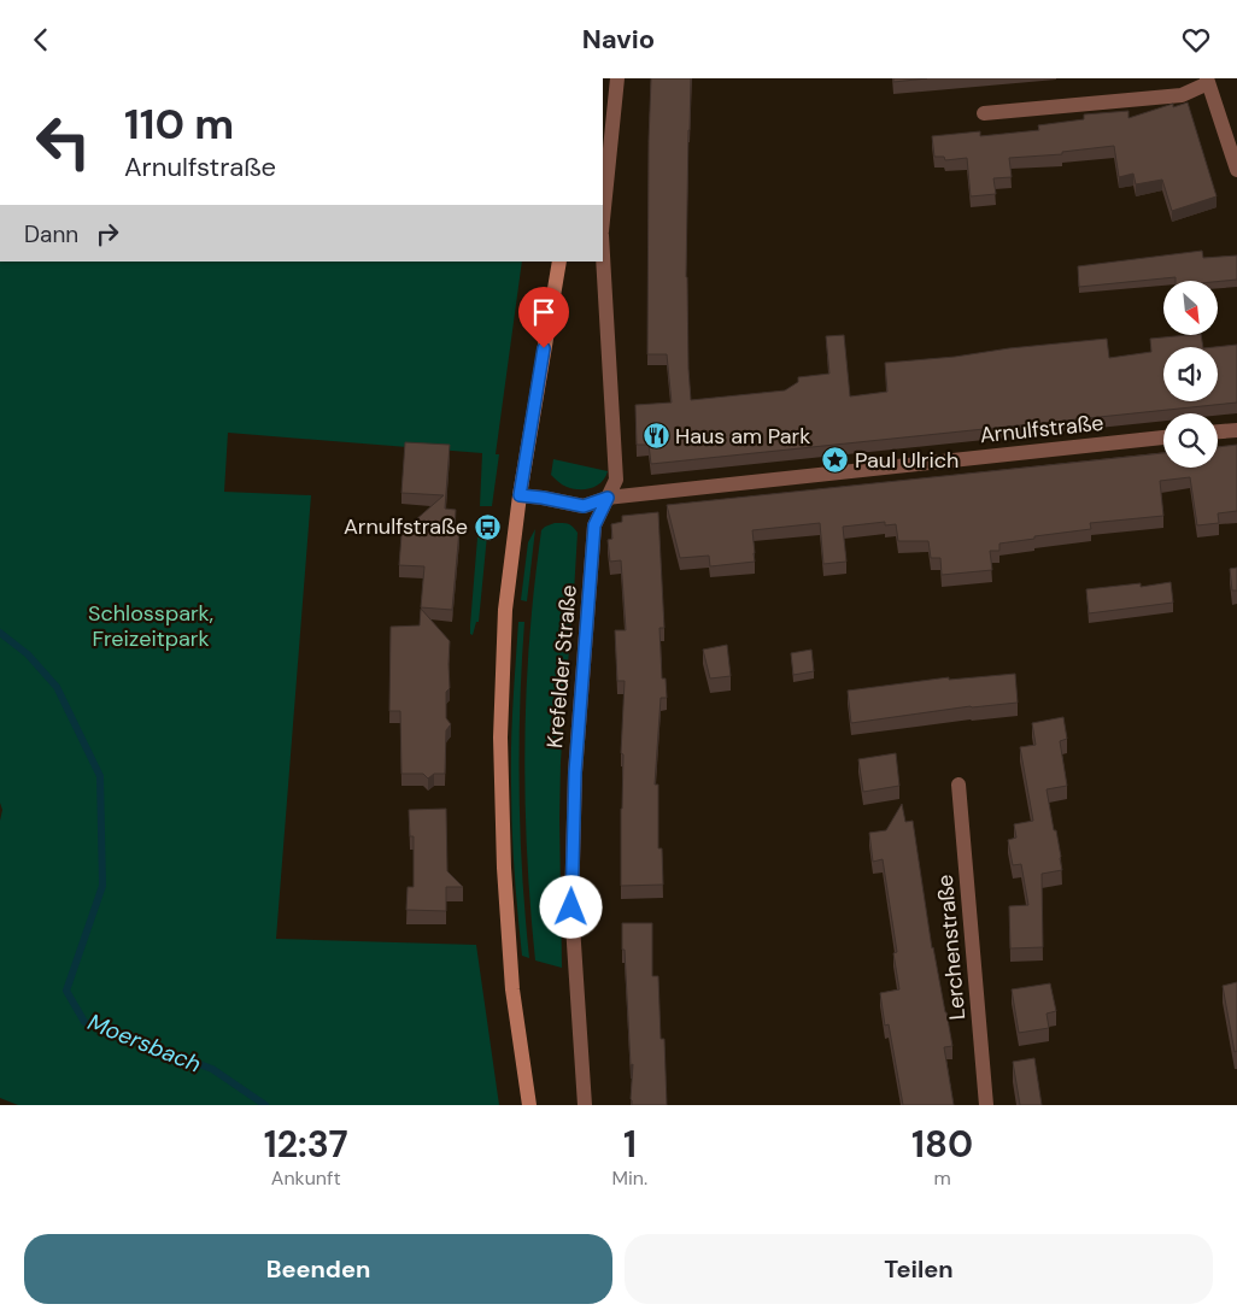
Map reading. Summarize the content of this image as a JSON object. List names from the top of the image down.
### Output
{
  "streets": {
    "street": ["Arnulfstraße", "Krefelder Straße", "Lerchenstraße"]
  },
  "crossings": [
    ["Arnulfstraße", "Krefelder Straße"]
  ],
  "water": ["Moersbach"],
  "parks": ["Schlosspark, Freizeitpark"],
  "places": {
    "restaurant": ["Haus am Park"],
    "place": ["Paul Ulrich"],
    "bus stop": ["Arnulfstraße"]
  },
  "north": "bottom right",
  "page": {
    "header": "Navio",
    "turn": ["110 m", "Arnulfstraße"],
    "then": "Dann",
    "eta": [
      "12:37",
      "Ankunft",
      "1",
      "Min.",
      "180",
      "m"
    ],
    "buttons": ["Beenden", "Teilen"]
  }
}
